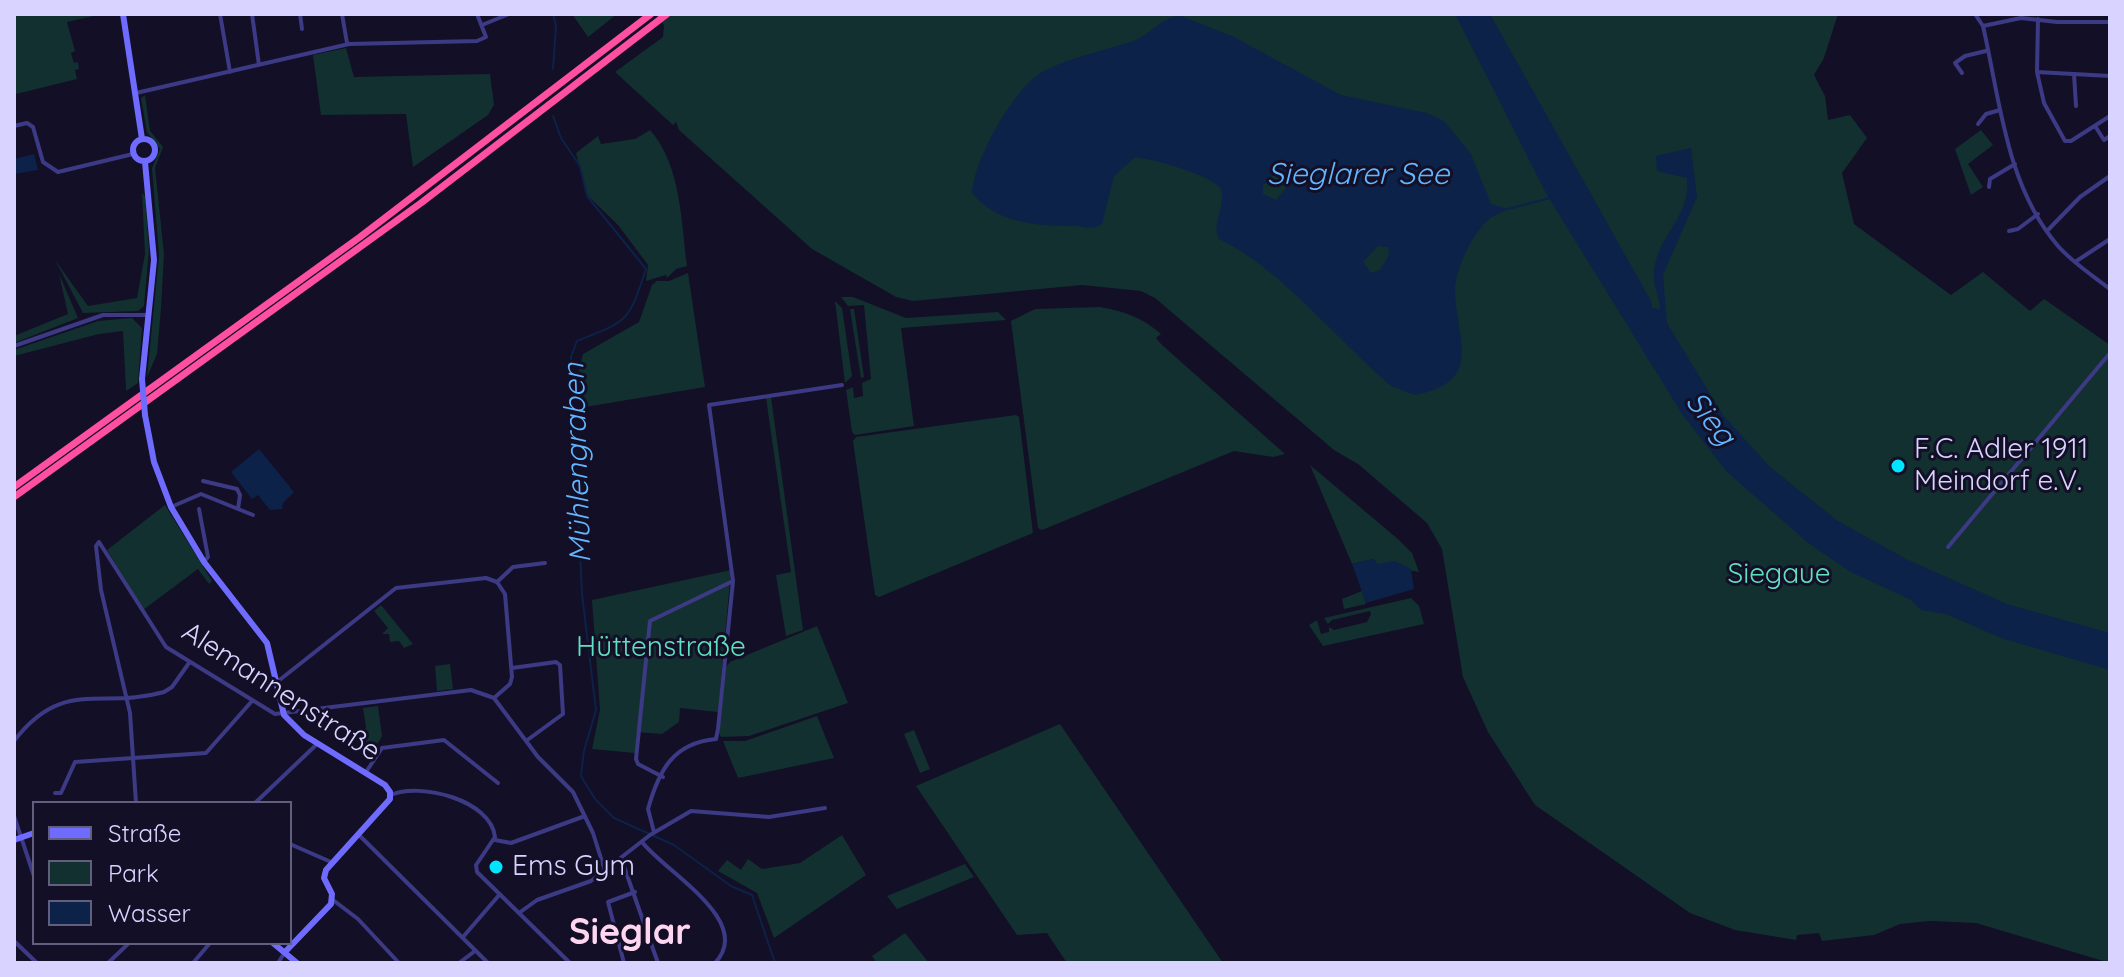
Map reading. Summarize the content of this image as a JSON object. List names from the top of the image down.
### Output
{
  "streets": {
    "street": ["Alemannenstraße"]
  },
  "districts": ["Sieglar"],
  "water": ["Sieglarer See", "Sieg", "Mühlengraben"],
  "parks": ["Siegaue", "Hüttenstraße"],
  "places": ["F.C. Adler 1911 Meindorf e.V.", "Ems Gym"],
  "legend": ["Straße", "Park", "Wasser"]
}
